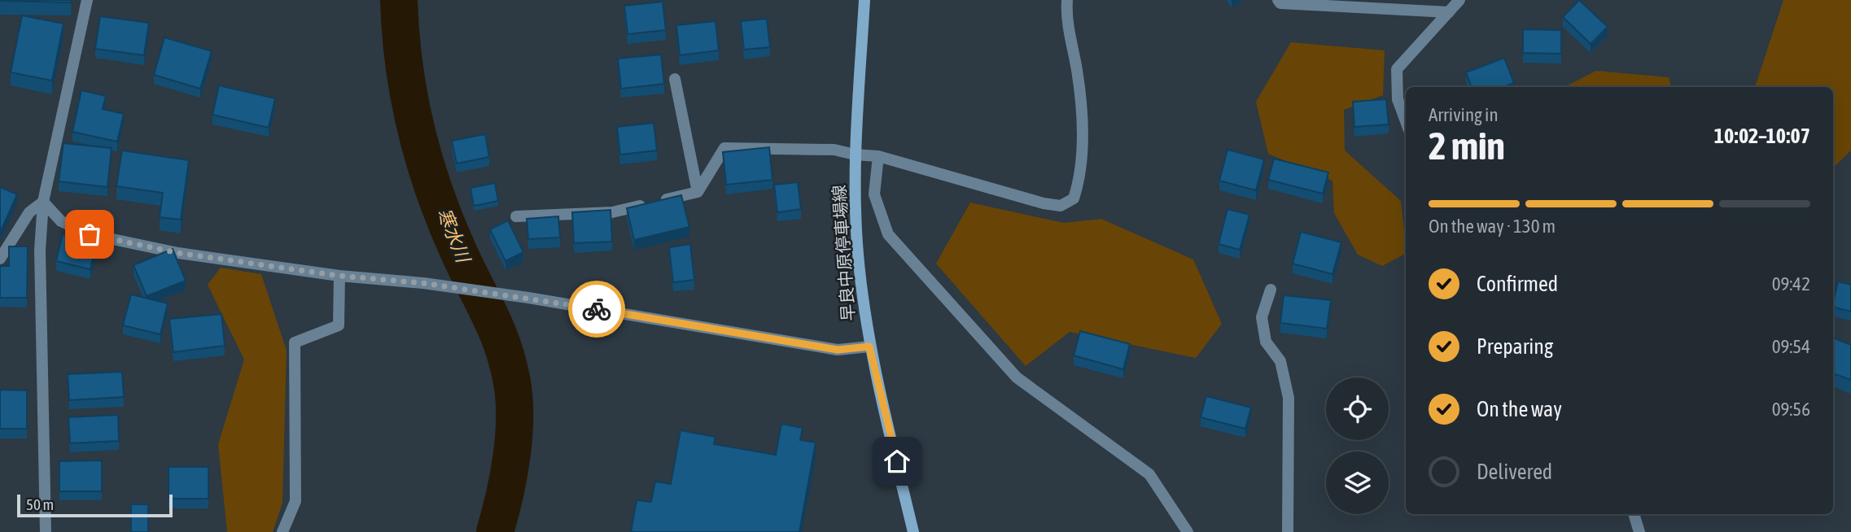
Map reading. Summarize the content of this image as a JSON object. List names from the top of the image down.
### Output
{
  "streets": {
    "main road": ["早良中原停車場線"]
  },
  "water": ["寒水川"],
  "scale_bar": "50 m",
  "page": {
    "heading": ["2 min", "Arriving in", "10:02–10:07"],
    "bar": "On the way · 130 m",
    "list": [
      ["Confirmed", "09:42"],
      ["Preparing", "09:54"],
      ["On the way", "09:56"],
      "Delivered"
    ],
    "scale": "50 m"
  }
}
